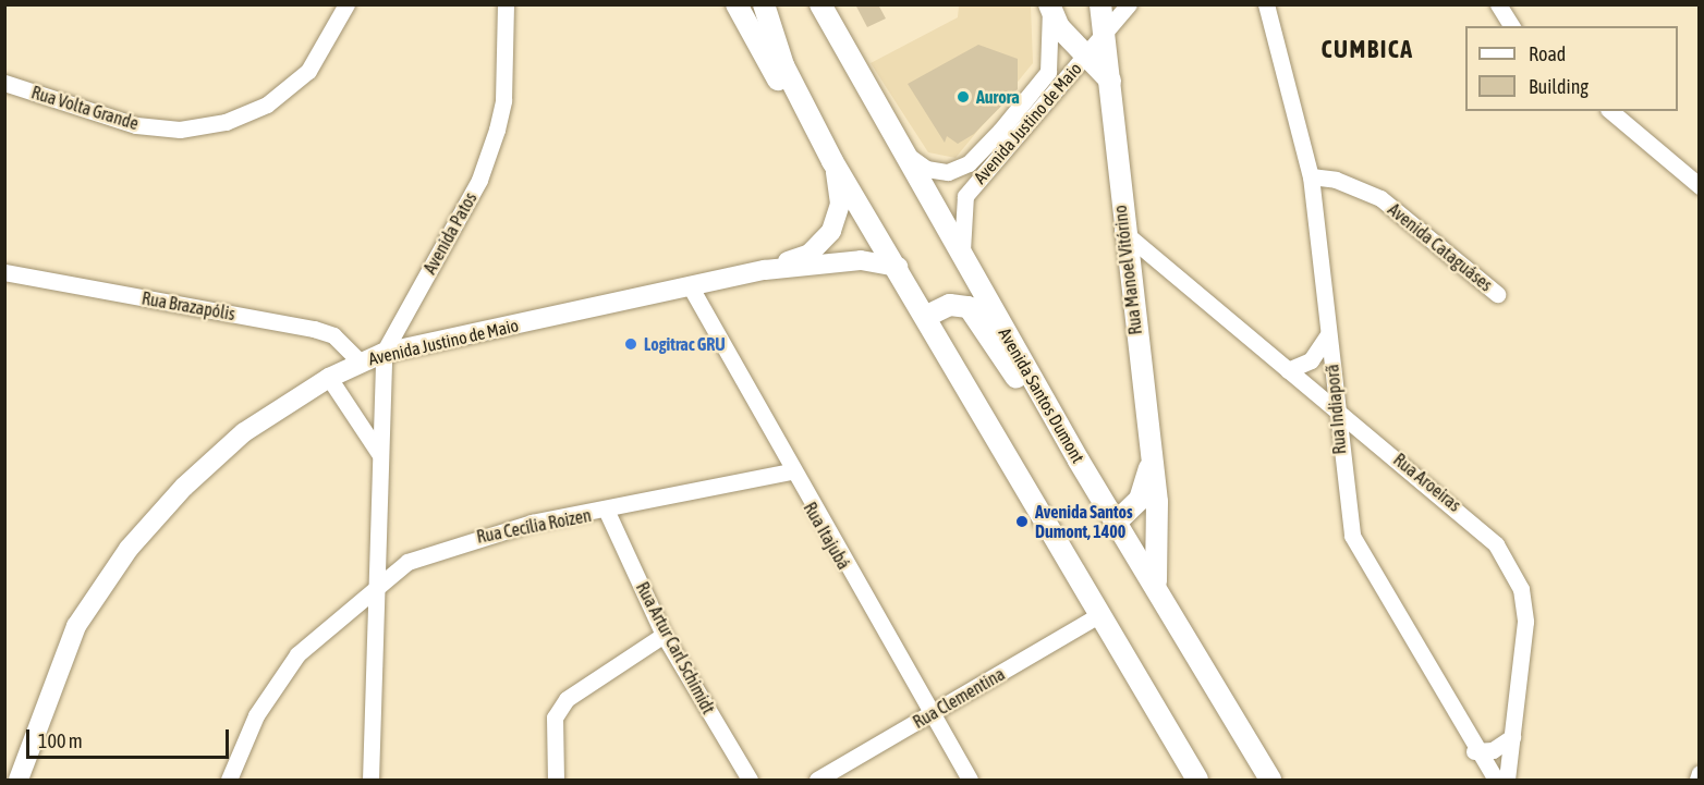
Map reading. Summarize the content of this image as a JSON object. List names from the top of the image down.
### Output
{
  "streets": {
    "main road": ["Rua Manoel Vitórino", "Avenida Santos Dumont"],
    "street": [
      "Rua Volta Grande",
      "Avenida Justino de Maio",
      "Avenida Patos",
      "Avenida Cataguáses",
      "Rua Brazapólis",
      "Rua Indiaporã",
      "Rua Aroeiras",
      "Rua Cecília Roizen",
      "Rua Itajubá",
      "Rua Artur Carl Schimidt",
      "Rua Clementina"
    ]
  },
  "crossings": [
    ["Avenida Justino de Maio", "Avenida Patos"],
    ["Avenida Justino de Maio", "Rua Manoel Vitórino"],
    ["Avenida Justino de Maio", "Rua Brazapólis"],
    ["Avenida Justino de Maio", "Avenida Santos Dumont"],
    ["Avenida Justino de Maio", "Rua Itajubá"],
    ["Avenida Patos", "Rua Cecília Roizen"],
    ["Avenida Cataguáses", "Rua Indiaporã"],
    ["Rua Manoel Vitórino", "Avenida Santos Dumont"],
    ["Rua Manoel Vitórino", "Rua Aroeiras"],
    ["Rua Indiaporã", "Rua Aroeiras"],
    ["Rua Cecília Roizen", "Rua Itajubá"],
    ["Rua Cecília Roizen", "Rua Artur Carl Schimidt"],
    ["Rua Itajubá", "Rua Clementina"]
  ],
  "districts": ["CUMBICA"],
  "places": ["Aurora", "Logitrac GRU", "Avenida Santos Dumont, 1400"],
  "legend": ["Road", "Building"],
  "scale_bar": "100 m"
}
